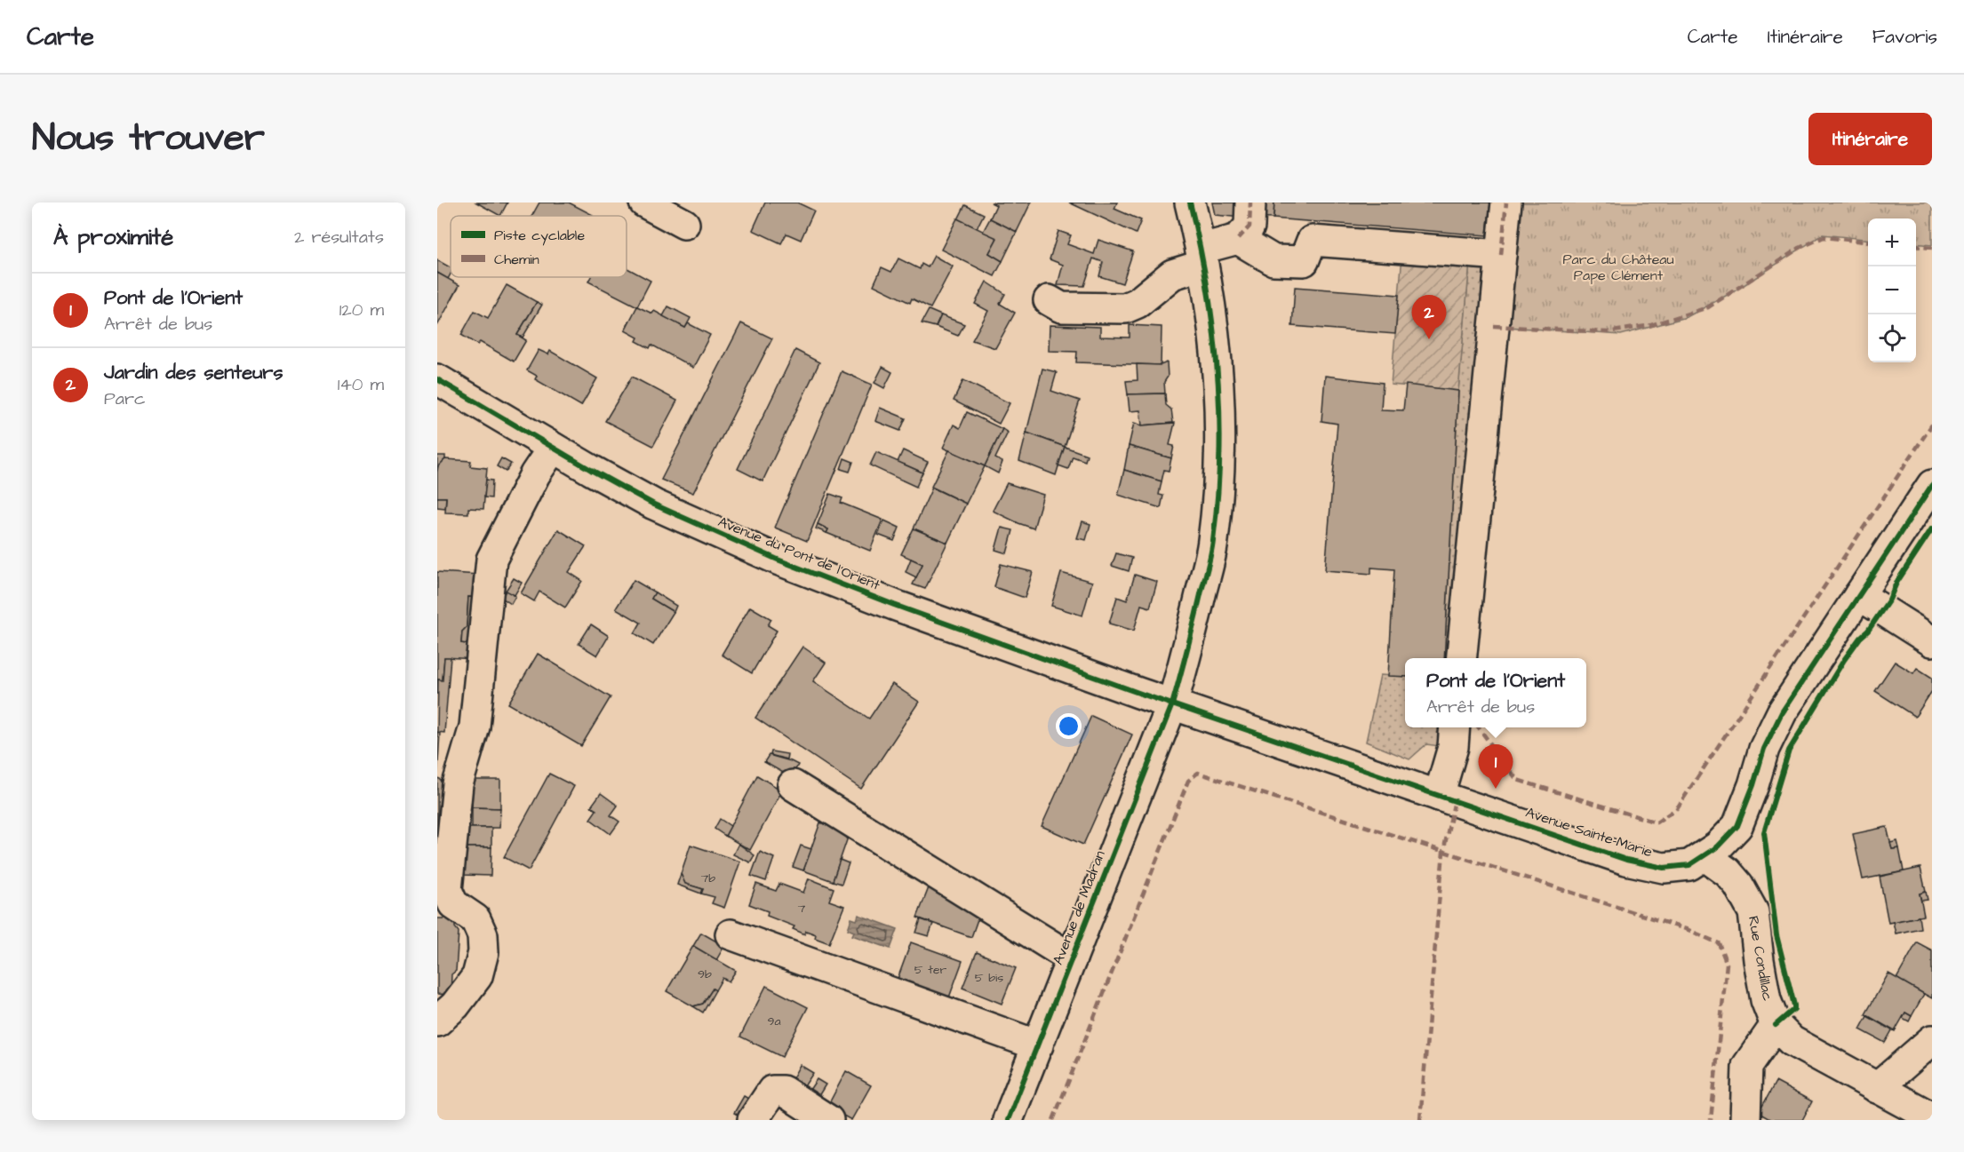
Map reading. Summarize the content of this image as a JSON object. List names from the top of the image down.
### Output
{
  "streets": {
    "main road": [
      "Avenue du Pont de l'Orient",
      "Avenue Sainte-Marie",
      "Avenue de Madran",
      "Rue Condillac"
    ]
  },
  "crossings": [
    ["Avenue du Pont de l'Orient", "Avenue Sainte-Marie"],
    ["Avenue du Pont de l'Orient", "Avenue de Madran"],
    ["Avenue Sainte-Marie", "Avenue de Madran"],
    ["Avenue Sainte-Marie", "Rue Condillac"]
  ],
  "parks": ["Parc du Château Pape Clément"],
  "house_numbers": [
    "7b",
    "7",
    "5 ter",
    "9b",
    "5 bis",
    "9a"
  ],
  "legend": ["Piste cyclable", "Chemin"],
  "page": {
    "header": "Carte",
    "nav": ["Carte", "Itinéraire", "Favoris"],
    "title": "Nous trouver",
    "buttons": "Itinéraire",
    "heading": ["À proximité", "2 résultats"],
    "map_buttons": ["+", "−"],
    "list": [
      {
        "mark": "1",
        "name": "Pont de l'Orient",
        "note": "Arrêt de bus",
        "value": "120 m"
      },
      {
        "mark": "2",
        "name": "Jardin des senteurs",
        "note": "Parc",
        "value": "140 m"
      }
    ],
    "pins": ["2", "1"],
    "popup": ["Pont de l'Orient", "Arrêt de bus"]
  }
}
